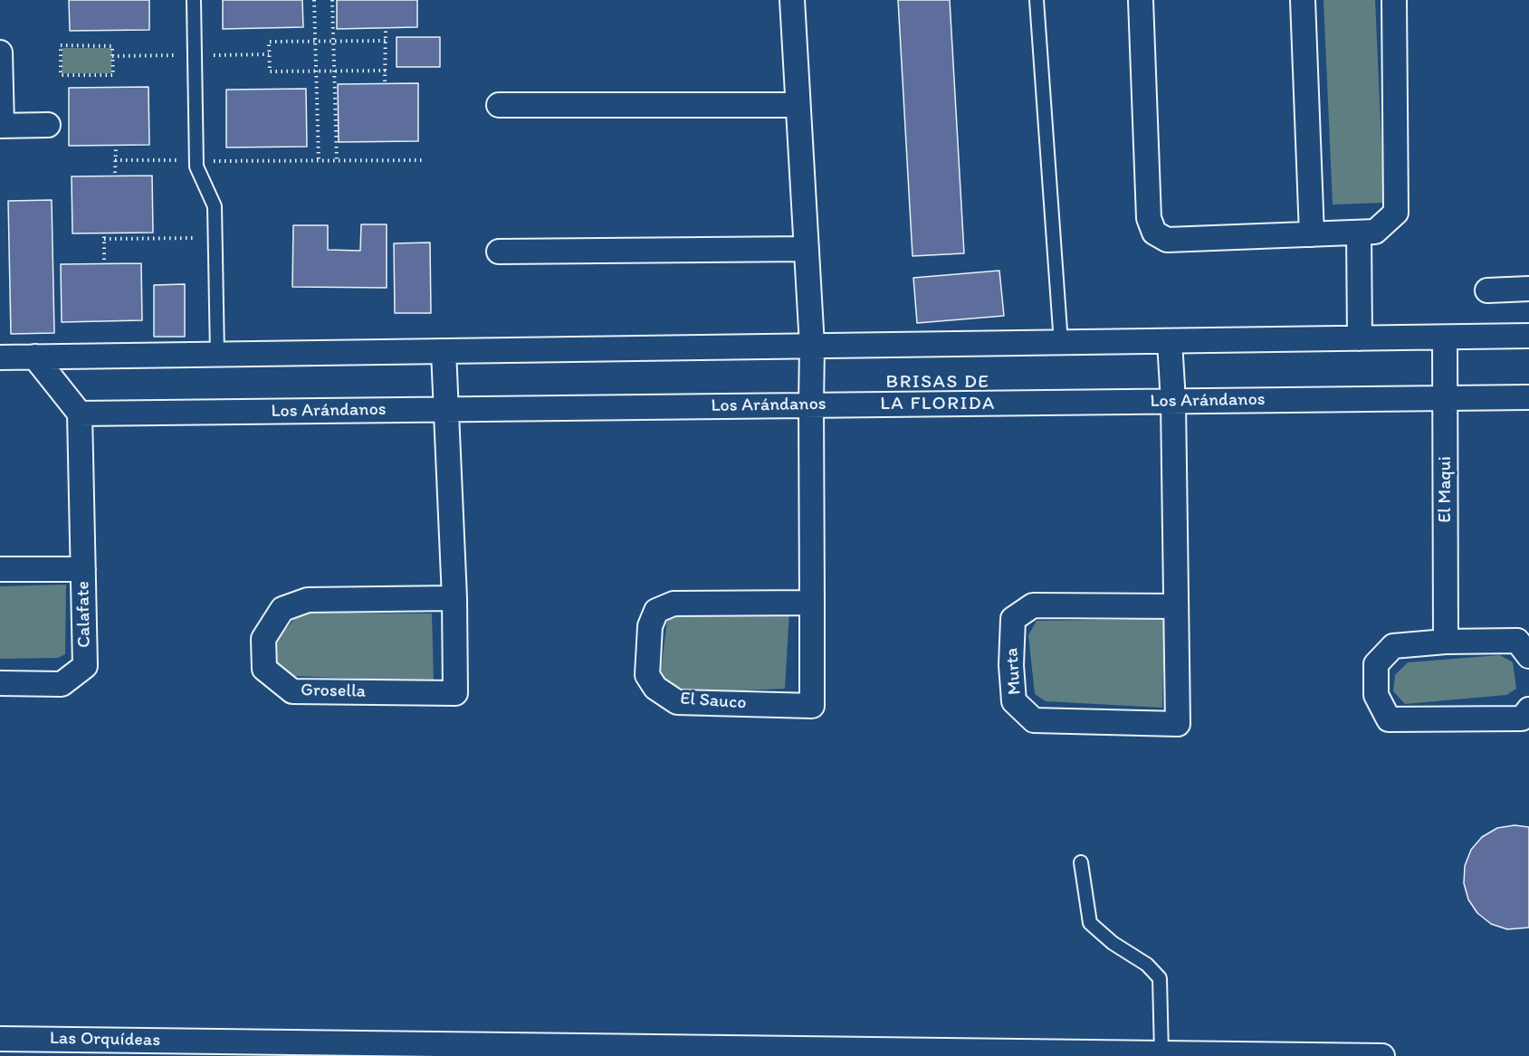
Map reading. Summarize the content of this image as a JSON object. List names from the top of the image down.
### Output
{
  "streets": {
    "street": [
      "Los Arándanos",
      "El Maqui",
      "Calafate",
      "Murta",
      "Grosella",
      "El Sauco",
      "Las Orquídeas"
    ]
  },
  "crossings": [
    ["Los Arándanos", "El Maqui"],
    ["Los Arándanos", "Calafate"],
    ["Los Arándanos", "Murta"],
    ["Los Arándanos", "Grosella"],
    ["Los Arándanos", "El Sauco"]
  ],
  "districts": ["BRISAS DE LA FLORIDA"]
}
